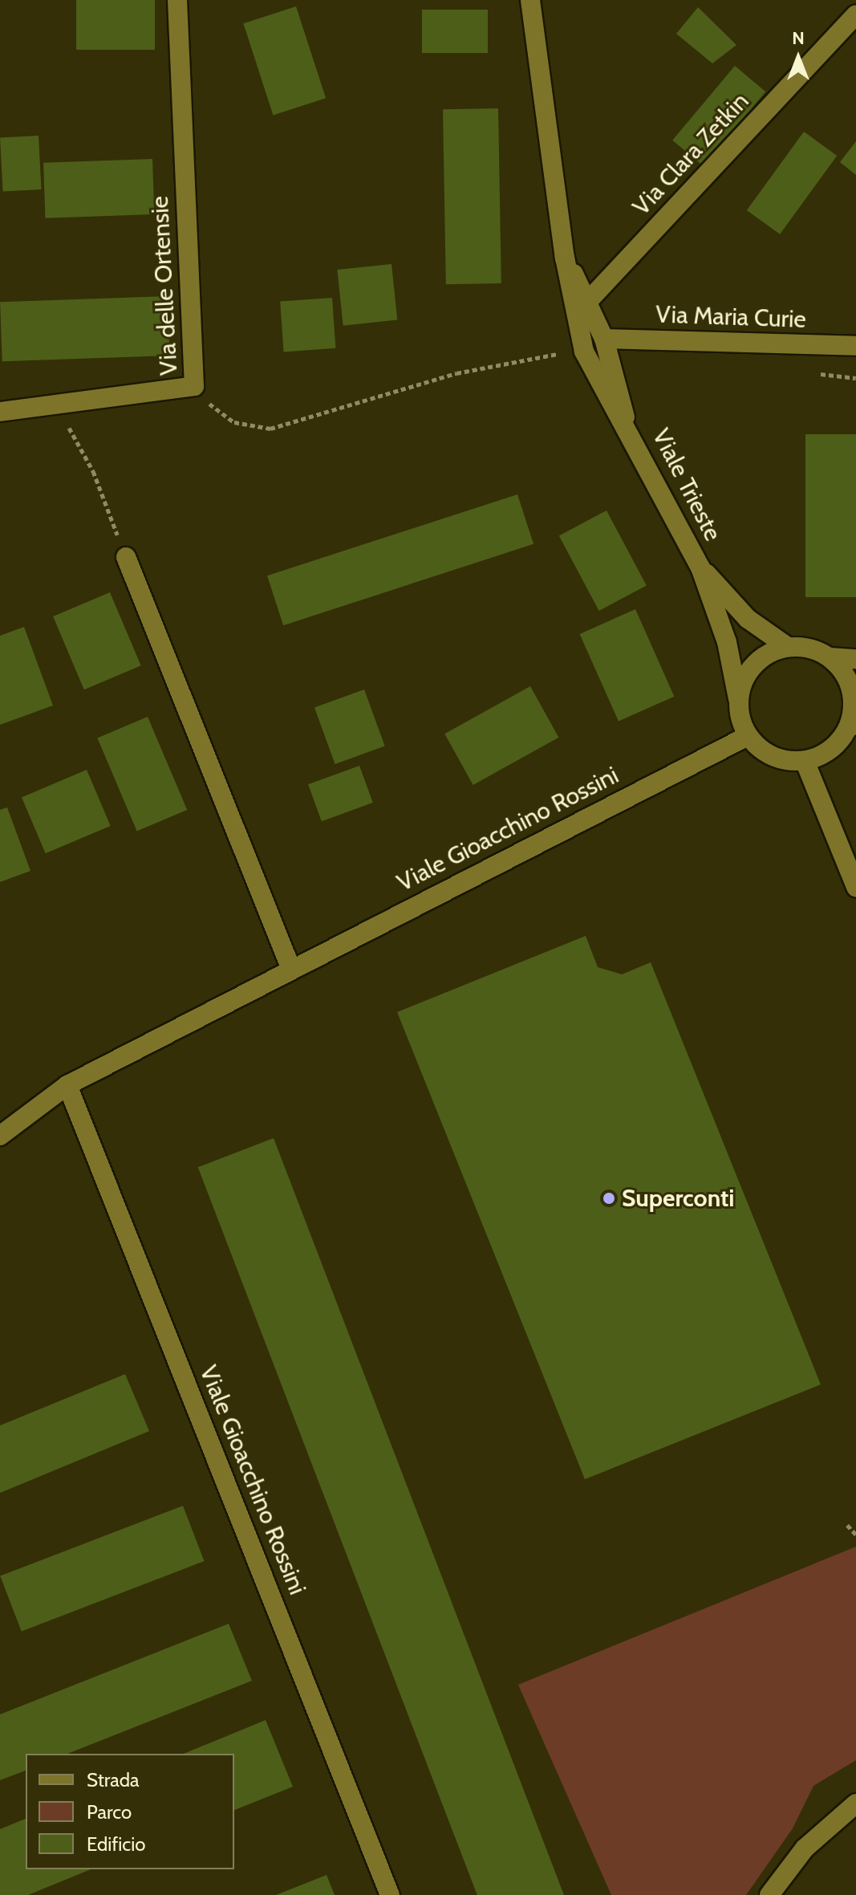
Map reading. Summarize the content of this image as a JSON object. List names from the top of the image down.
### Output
{
  "streets": {
    "street": [
      "Via Clara Zetkin",
      "Via delle Ortensie",
      "Via Maria Curie",
      "Viale Trieste",
      "Viale Gioacchino Rossini"
    ]
  },
  "crossings": [
    ["Via Clara Zetkin", "Viale Trieste"],
    ["Via delle Ortensie", "Viale Trieste"],
    ["Via Maria Curie", "Viale Trieste"],
    ["Viale Trieste", "Viale Gioacchino Rossini"]
  ],
  "places": ["Superconti"],
  "legend": ["Strada", "Parco", "Edificio"],
  "north": "top"
}
